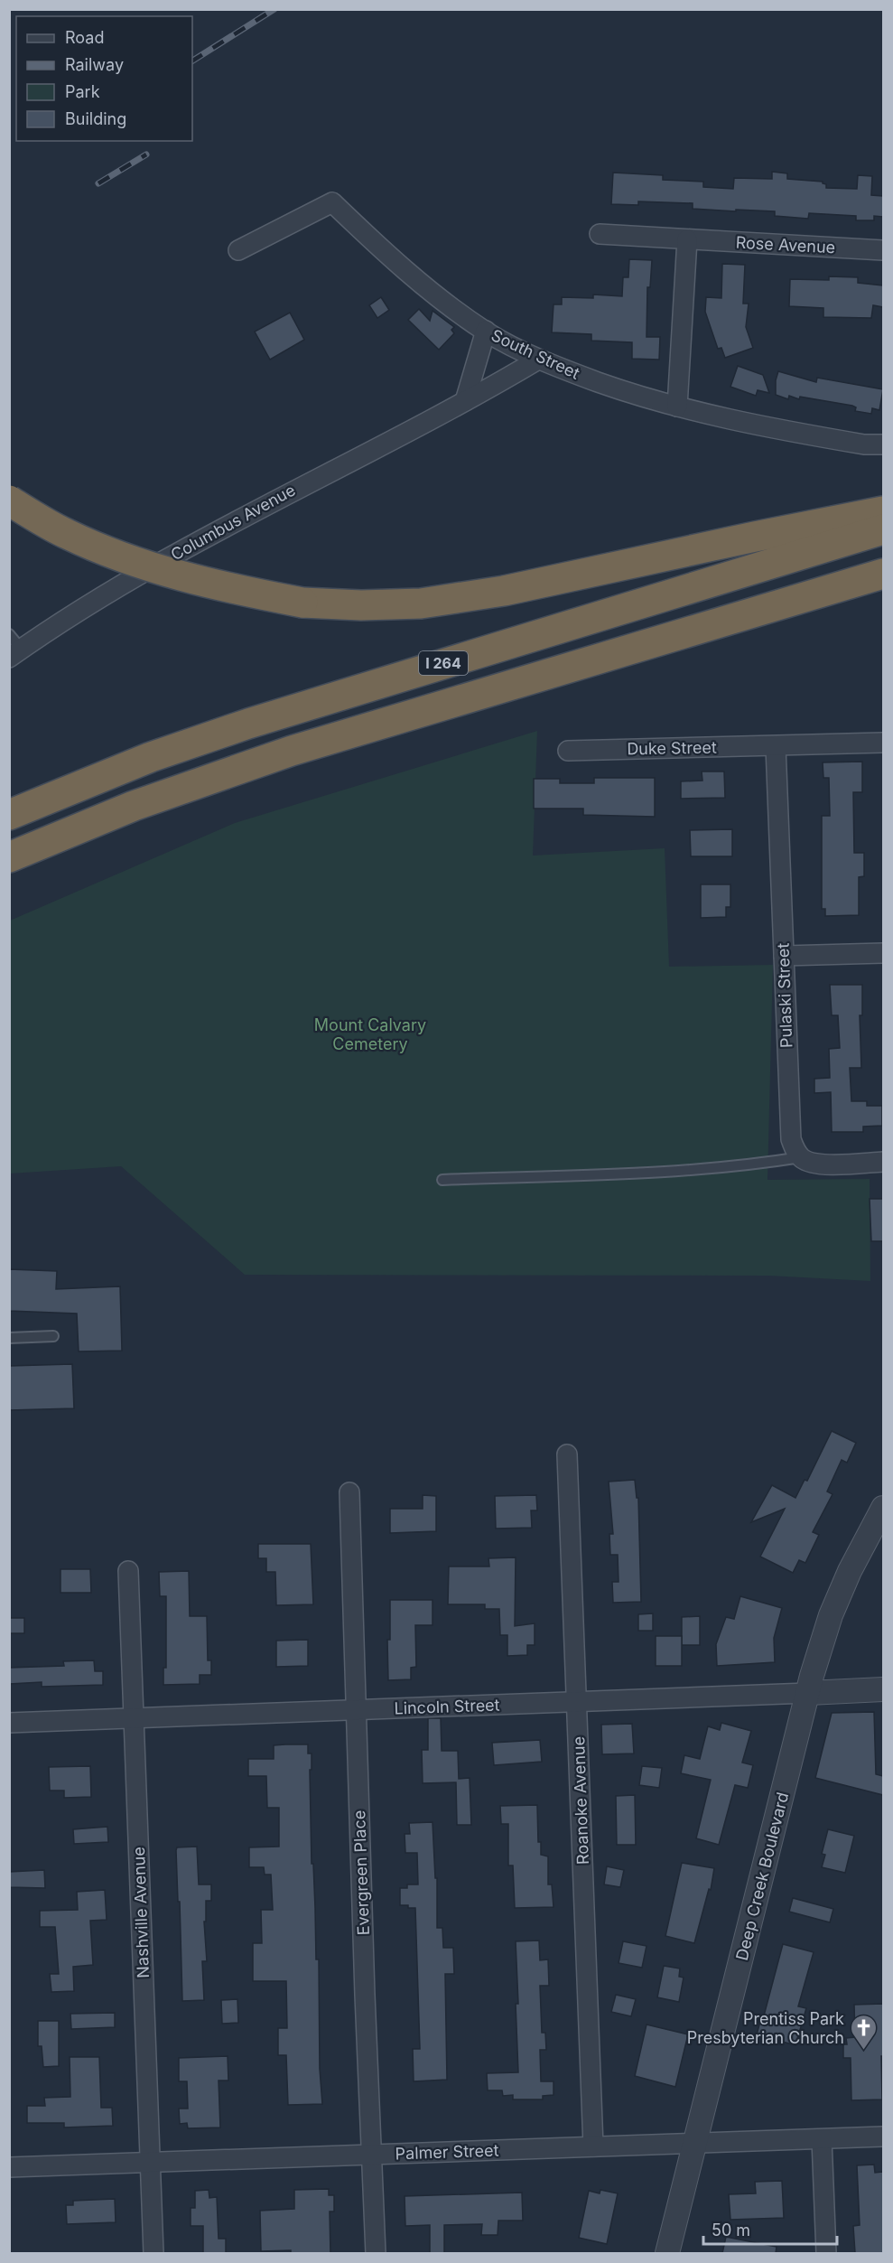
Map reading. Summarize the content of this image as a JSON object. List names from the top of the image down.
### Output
{
  "streets": {
    "highway": ["I 264"],
    "street": [
      "Rose Avenue",
      "South Street",
      "Columbus Avenue",
      "Duke Street",
      "Pulaski Street",
      "Lincoln Street",
      "Roanoke Avenue",
      "Evergreen Place",
      "Deep Creek Boulevard",
      "Nashville Avenue",
      "Palmer Street"
    ]
  },
  "crossings": [
    ["South Street", "Columbus Avenue"],
    ["Duke Street", "Pulaski Street"],
    ["Lincoln Street", "Roanoke Avenue"],
    ["Lincoln Street", "Evergreen Place"],
    ["Lincoln Street", "Deep Creek Boulevard"],
    ["Lincoln Street", "Nashville Avenue"],
    ["Roanoke Avenue", "Palmer Street"],
    ["Evergreen Place", "Palmer Street"],
    ["Deep Creek Boulevard", "Palmer Street"],
    ["Nashville Avenue", "Palmer Street"]
  ],
  "parks": ["Mount Calvary Cemetery"],
  "places": {
    "church": ["Prentiss Park Presbyterian Church"]
  },
  "legend": [
    "Road",
    "Railway",
    "Park",
    "Building"
  ],
  "scale_bar": "50 m"
}
